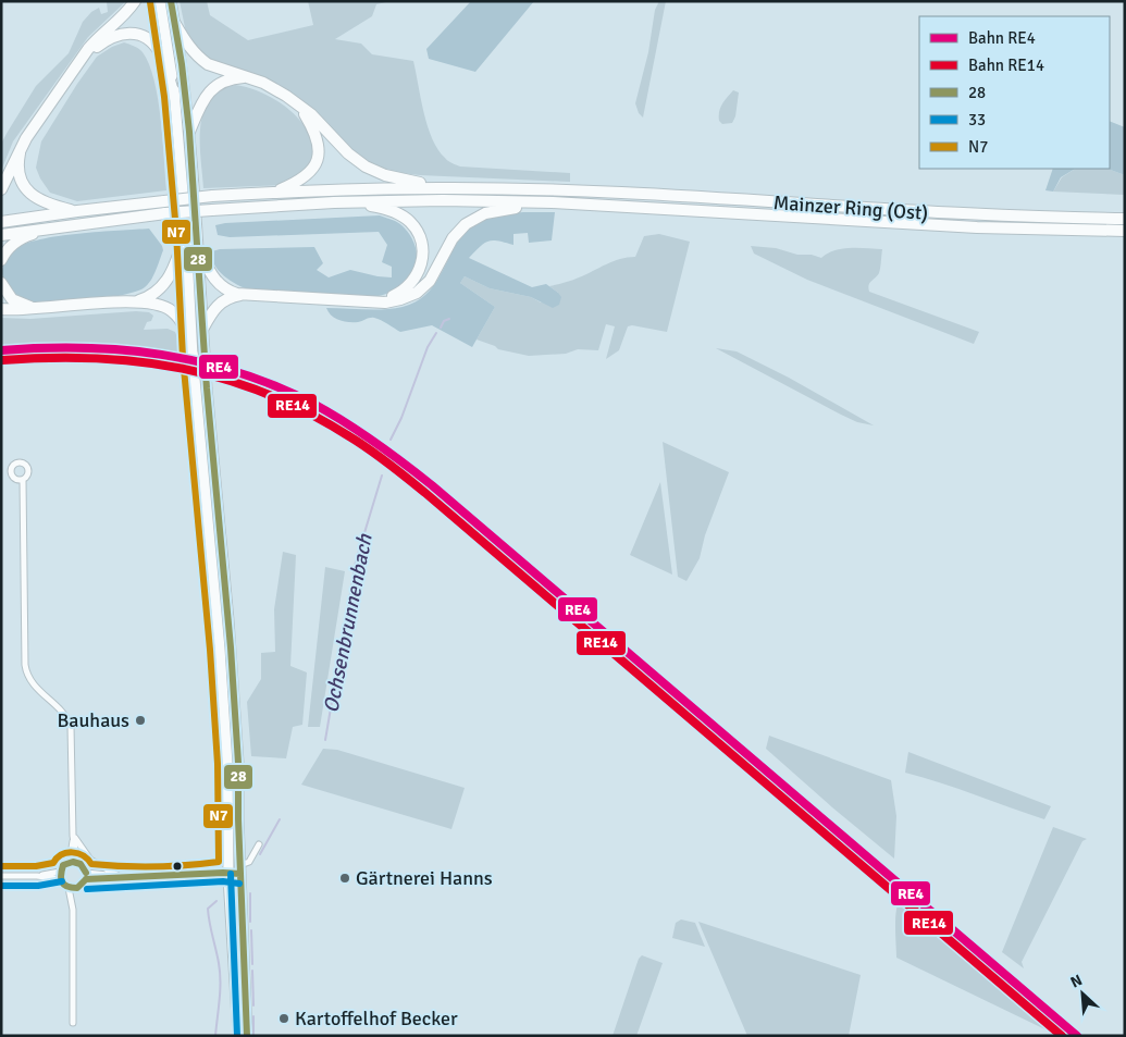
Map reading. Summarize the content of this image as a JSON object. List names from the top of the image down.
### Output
{
  "streets": {
    "highway": ["Mainzer Ring (Ost)"]
  },
  "water": ["Ochsenbrunnenbach"],
  "places": ["Bauhaus", "Gärtnerei Hanns", "Kartoffelhof Becker"],
  "lines": [
    "transit line 28",
    "transit line N7",
    "rail line RE4",
    "rail line RE14",
    "transit line 33"
  ],
  "legend": [
    "Bahn RE4",
    "Bahn RE14",
    "28",
    "33",
    "N7"
  ],
  "north": "top left"
}
